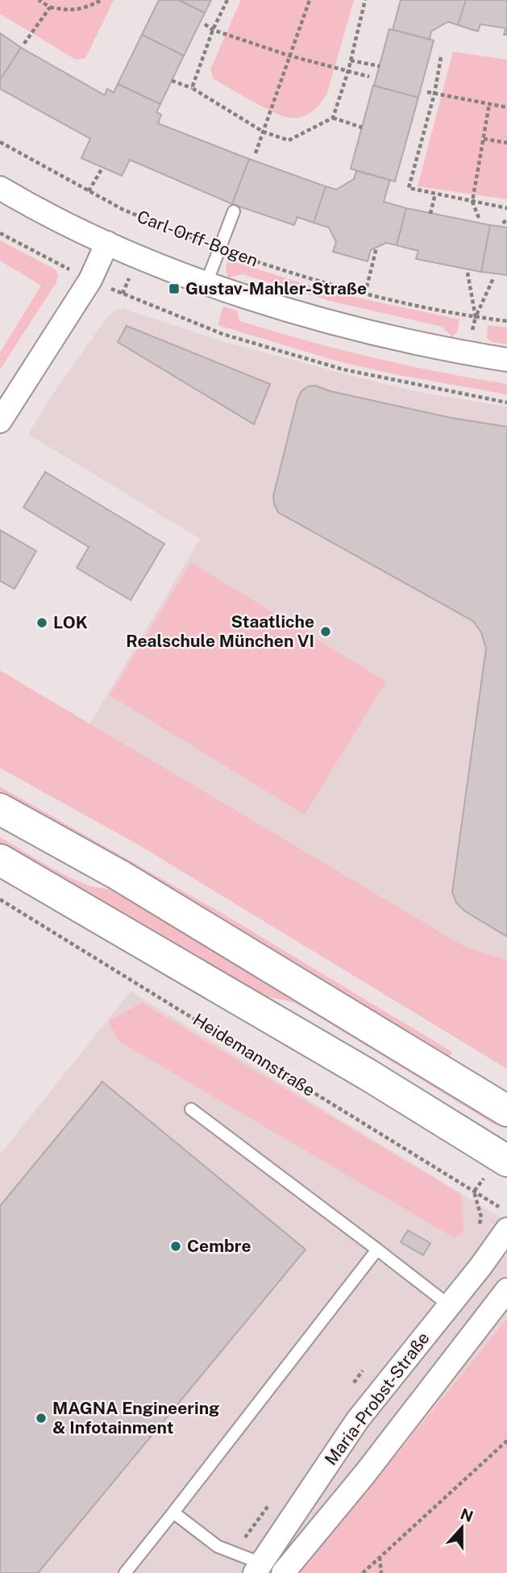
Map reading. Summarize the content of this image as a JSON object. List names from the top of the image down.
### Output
{
  "streets": {
    "street": ["Maria-Probst-Straße"],
    "path": ["Carl-Orff-Bogen", "Heidemannstraße"]
  },
  "places": {
    "transit": ["Gustav-Mahler-Straße"],
    "other": [
      "LOK",
      "Staatliche Realschule München VI",
      "Cembre",
      "MAGNA Engineering & Infotainment"
    ]
  },
  "north": "top"
}
